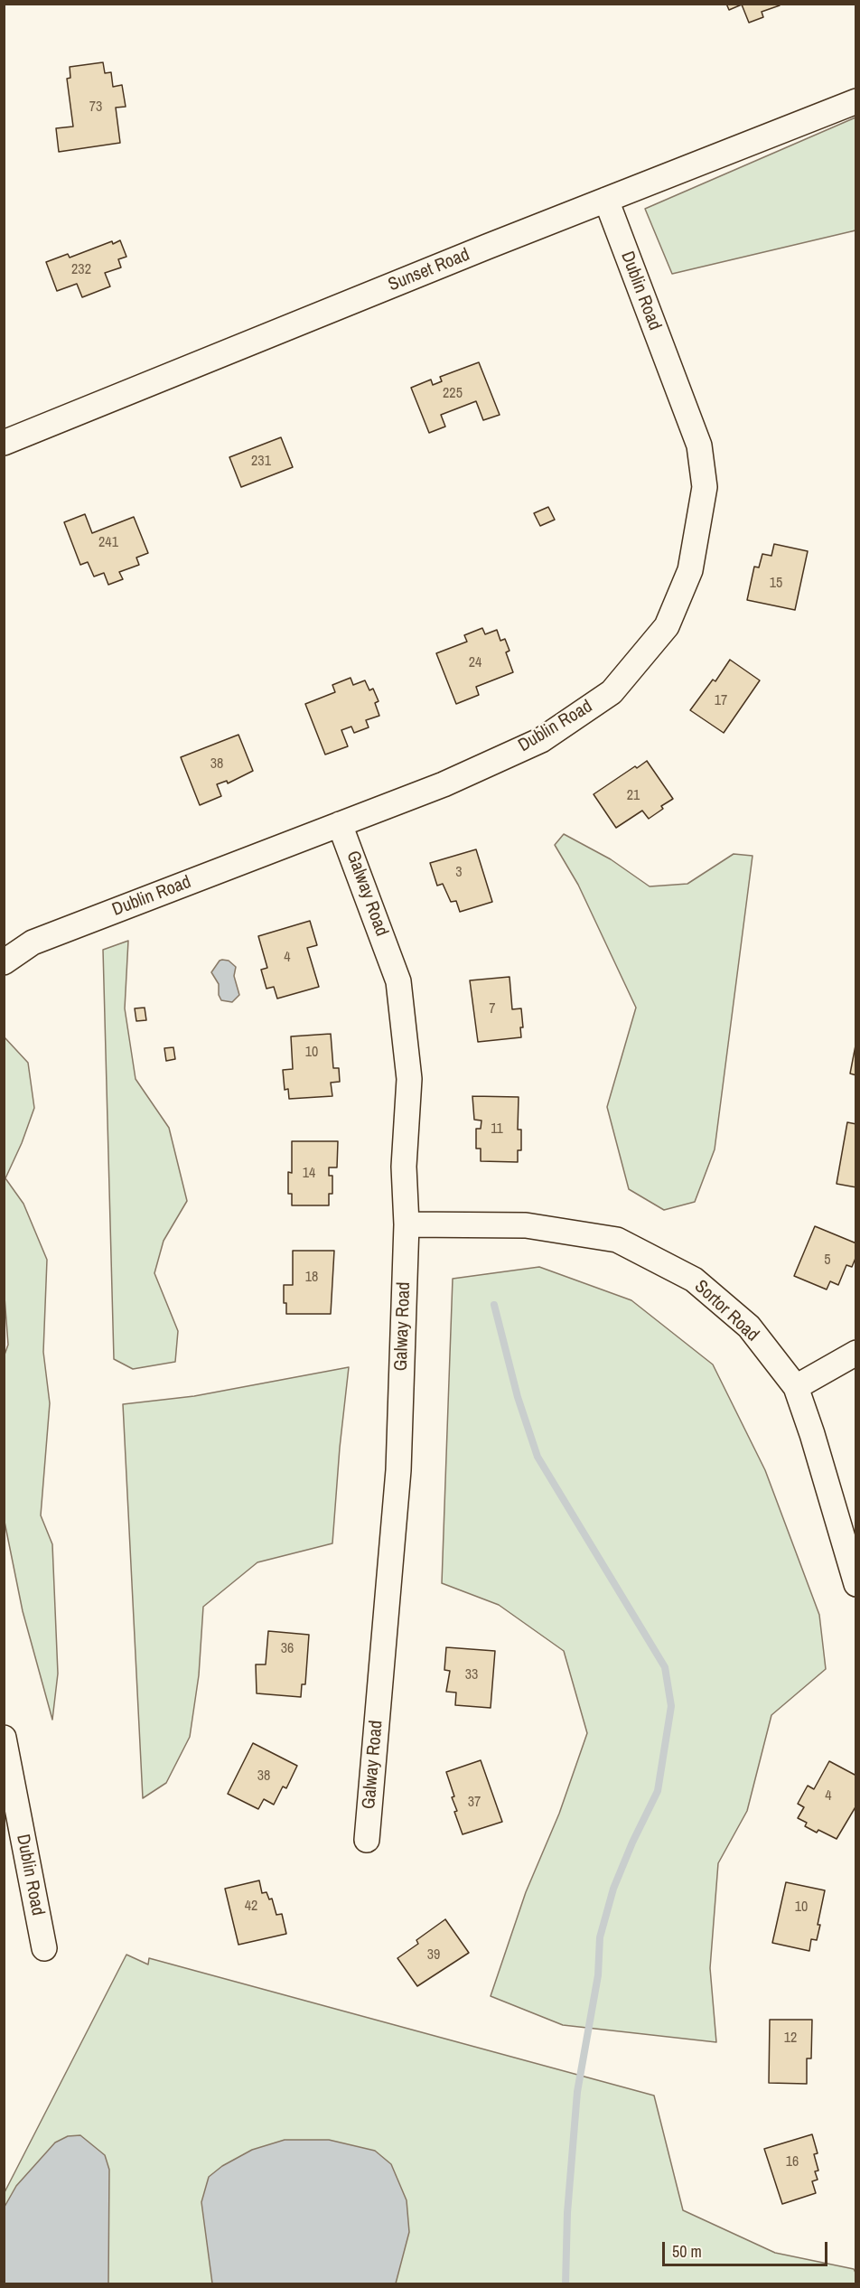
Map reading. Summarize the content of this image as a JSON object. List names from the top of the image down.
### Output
{
  "streets": {
    "street": [
      "Sunset Road",
      "Dublin Road",
      "Galway Road",
      "Sortor Road"
    ]
  },
  "crossings": [
    ["Sunset Road", "Dublin Road"],
    ["Dublin Road", "Galway Road"],
    ["Galway Road", "Sortor Road"]
  ],
  "house_numbers": [
    "73",
    "232",
    "225",
    "231",
    "241",
    "15",
    "24",
    "17",
    "38",
    "21",
    "3",
    "4",
    "7",
    "10",
    "11",
    "14",
    "5",
    "18",
    "36",
    "33",
    "38",
    "4",
    "37",
    "42",
    "10",
    "39",
    "12",
    "16"
  ],
  "scale_bar": "50 m"
}
